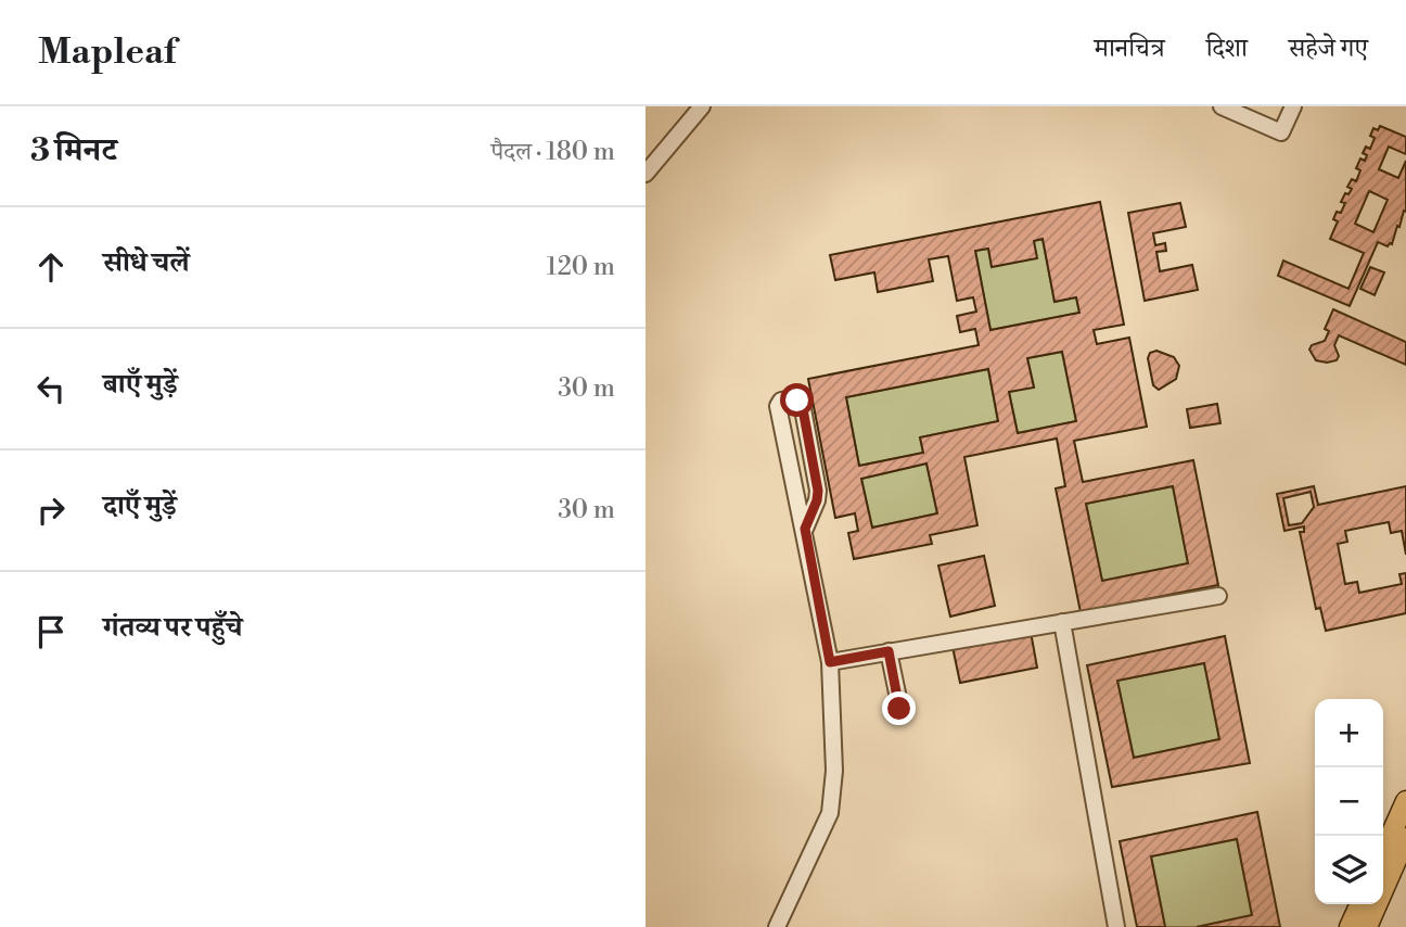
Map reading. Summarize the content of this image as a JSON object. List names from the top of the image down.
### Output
{
  "page": {
    "header": "Mapleaf",
    "nav": ["मानचित्र", "दिशा", "सहेजे गए"],
    "heading": ["3 मिनट", "पैदल · 180 m"],
    "list": [
      ["सीधे चलें", "120 m"],
      ["बाएँ मुड़ें", "30 m"],
      ["दाएँ मुड़ें", "30 m"],
      "गंतव्य पर पहुँचे"
    ],
    "map_buttons": ["+", "−"]
  }
}
